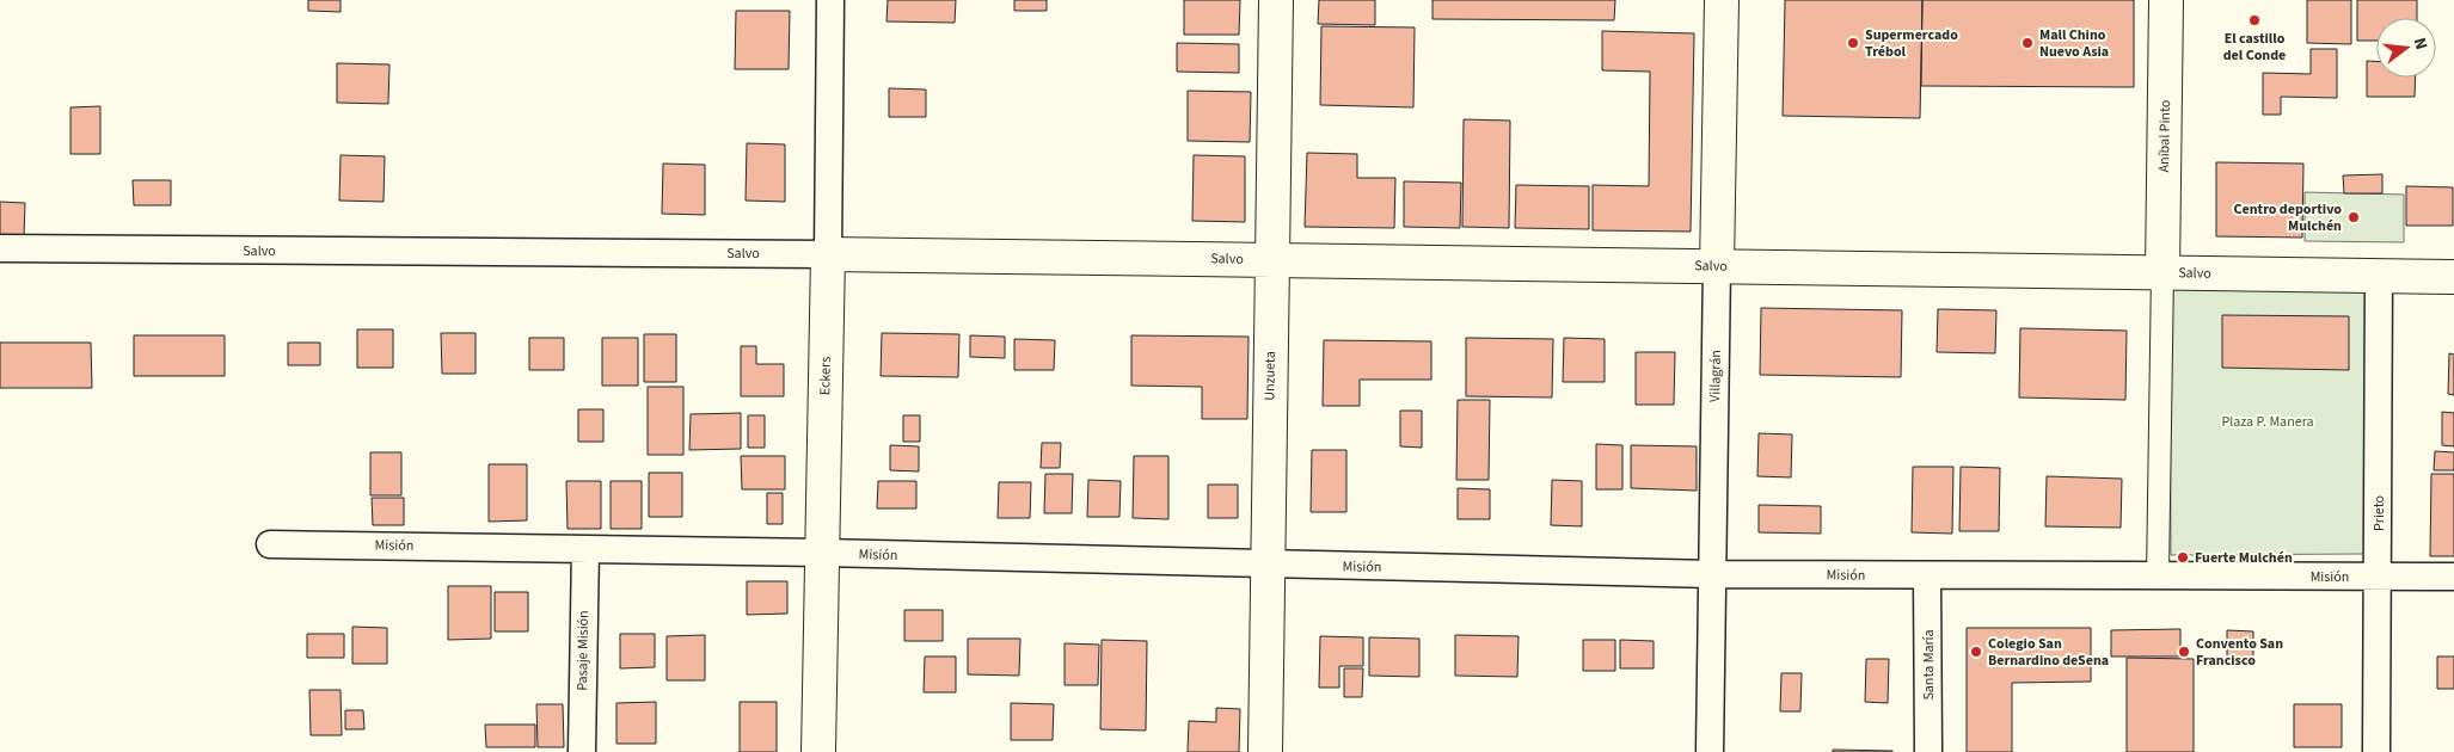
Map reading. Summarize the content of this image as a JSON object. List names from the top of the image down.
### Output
{
  "streets": {
    "main road": [
      "Aníbal Pinto",
      "Salvo",
      "Eckers",
      "Unzueta",
      "Villagrán"
    ],
    "street": [
      "Prieto",
      "Misión",
      "Pasaje Misión",
      "Santa María"
    ]
  },
  "crossings": [
    ["Aníbal Pinto", "Salvo"],
    ["Salvo", "Eckers"],
    ["Salvo", "Unzueta"],
    ["Salvo", "Villagrán"],
    ["Salvo", "Prieto"],
    ["Eckers", "Misión"],
    ["Unzueta", "Misión"],
    ["Villagrán", "Misión"],
    ["Prieto", "Misión"],
    ["Misión", "Pasaje Misión"],
    ["Misión", "Santa María"]
  ],
  "parks": ["Plaza P. Manera"],
  "places": [
    "El castillo del Conde",
    "Supermercado Trébol",
    "Mall Chino Nuevo Asia",
    "Centro deportivo Mulchén",
    "Fuerte Mulchén",
    "Colegio San Bernardino deSena",
    "Convento San Francisco"
  ],
  "north": "right"
}
